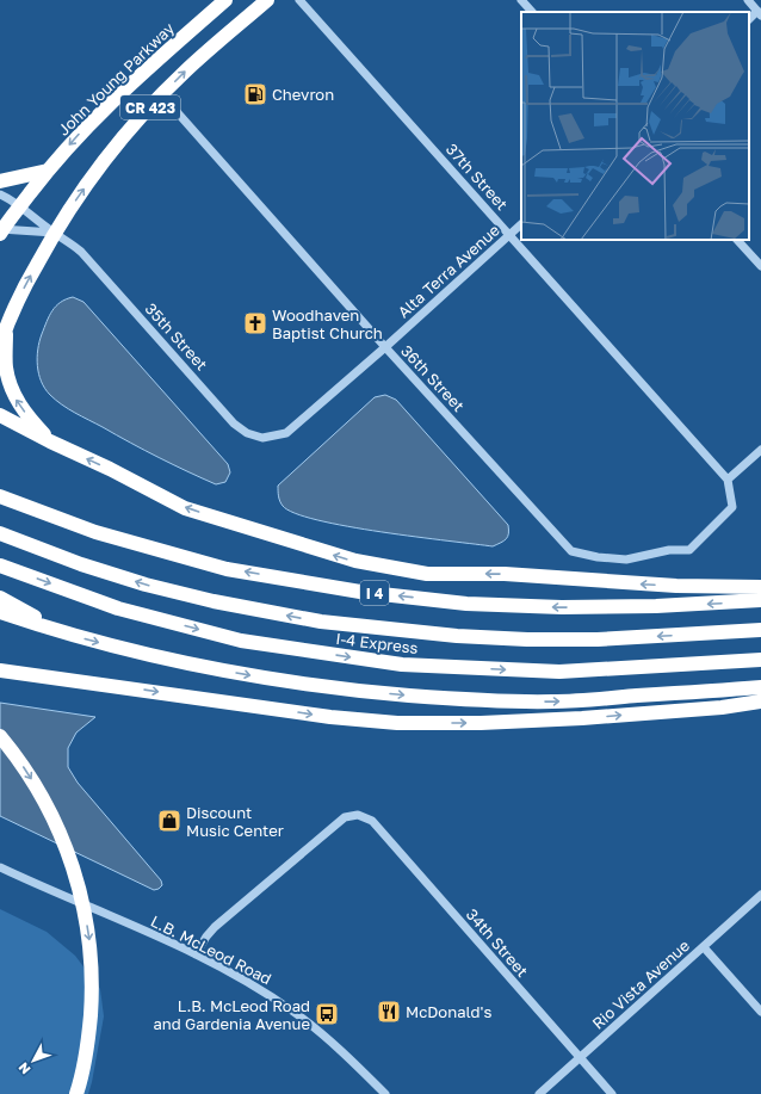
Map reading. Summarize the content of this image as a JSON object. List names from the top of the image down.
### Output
{
  "streets": {
    "highway": [
      "John Young Parkway",
      "CR 423",
      "I 4",
      "I-4 Express"
    ],
    "street": [
      "37th Street",
      "Alta Terra Avenue",
      "35th Street",
      "36th Street",
      "34th Street",
      "L.B. McLeod Road",
      "Rio Vista Avenue"
    ]
  },
  "crossings": [
    ["John Young Parkway", "35th Street"],
    ["CR 423", "35th Street"],
    ["CR 423", "36th Street"],
    ["37th Street", "Alta Terra Avenue"],
    ["37th Street", "36th Street"],
    ["Alta Terra Avenue", "35th Street"],
    ["Alta Terra Avenue", "36th Street"],
    ["34th Street", "L.B. McLeod Road"],
    ["34th Street", "Rio Vista Avenue"]
  ],
  "places": {
    "fuel station": ["Chevron"],
    "church": ["Woodhaven Baptist Church"],
    "shop": ["Discount Music Center"],
    "restaurant": ["McDonald's"],
    "bus stop": ["L.B. McLeod Road and Gardenia Avenue"]
  },
  "north": "bottom left"
}
